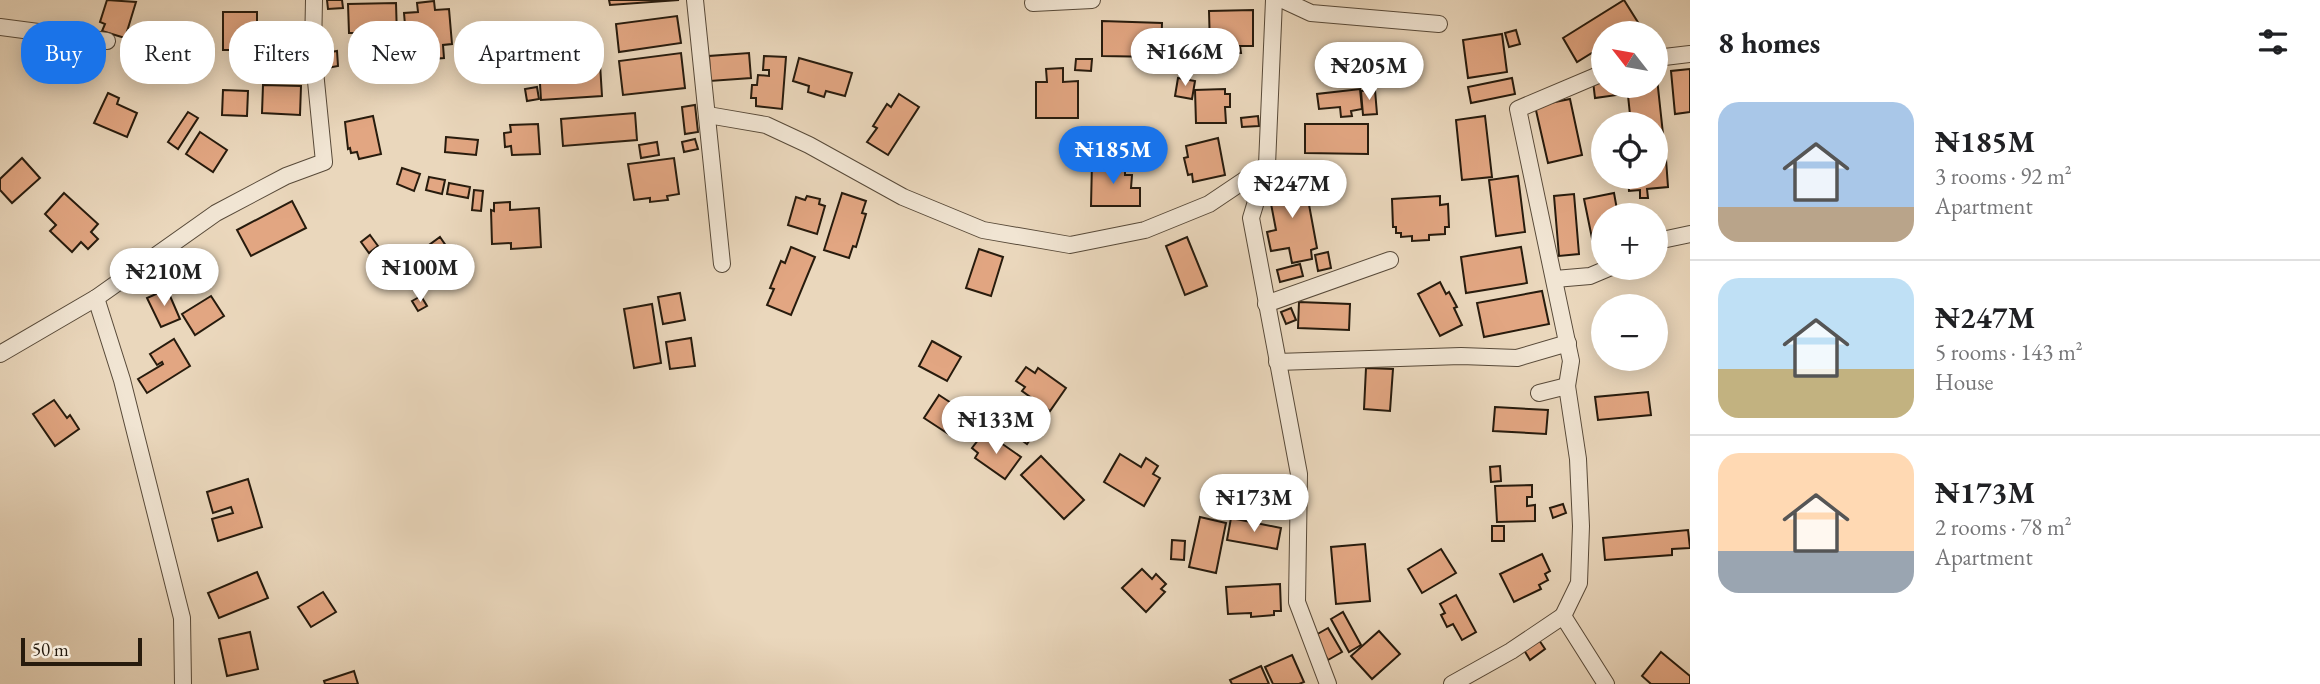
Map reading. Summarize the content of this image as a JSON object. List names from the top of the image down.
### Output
{
  "scale_bar": "50 m",
  "north": "top left",
  "page": {
    "heading": "8 homes",
    "map_buttons": ["+", "−"],
    "chip": [
      "Buy",
      "Rent",
      "Filters",
      "New",
      "Apartment"
    ],
    "price": [
      "₦166M",
      "₦205M",
      "₦185M",
      "₦247M",
      "₦100M",
      "₦210M",
      "₦133M",
      "₦173M"
    ],
    "list": [
      {
        "name": "₦185M",
        "note": "3 rooms · 92 m² · Apartment"
      },
      {
        "name": "₦247M",
        "note": "5 rooms · 143 m² · House"
      },
      {
        "name": "₦173M",
        "note": "2 rooms · 78 m² · Apartment"
      }
    ],
    "scale": "50 m"
  }
}
